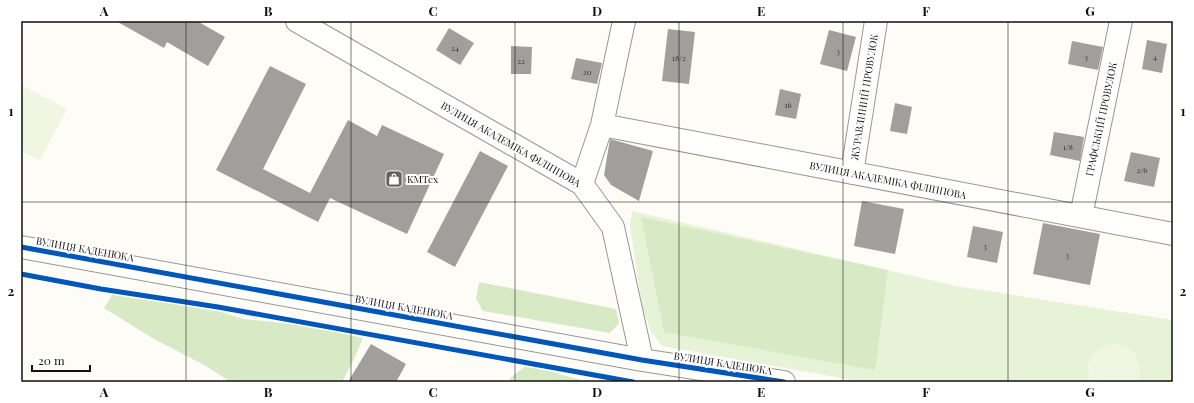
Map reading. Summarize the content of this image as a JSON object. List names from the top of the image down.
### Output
{
  "streets": {
    "street": [
      "ЖУРАВЛИНИЙ ПРОВУЛОК",
      "ГРАФСЬКИЙ ПРОВУЛОК",
      "ВУЛИЦЯ АКАДЕМІКА ФІЛІППОВА",
      "ВУЛИЦЯ КАДЕНЮКА"
    ]
  },
  "crossings": [
    ["ЖУРАВЛИНИЙ ПРОВУЛОК", "ВУЛИЦЯ АКАДЕМІКА ФІЛІППОВА"],
    ["ГРАФСЬКИЙ ПРОВУЛОК", "ВУЛИЦЯ АКАДЕМІКА ФІЛІППОВА"],
    ["ВУЛИЦЯ АКАДЕМІКА ФІЛІППОВА", "ВУЛИЦЯ КАДЕНЮКА"]
  ],
  "places": {
    "shop": ["KMTex"]
  },
  "house_numbers": [
    "24",
    "3",
    "3",
    "4",
    "18/2",
    "22",
    "20",
    "16",
    "1/8",
    "2/6",
    "3",
    "3"
  ],
  "scale_bar": "20 m",
  "grid": {
    "columns": [
      "A",
      "B",
      "C",
      "D",
      "E",
      "F",
      "G"
    ],
    "rows": ["1", "2"]
  }
}
